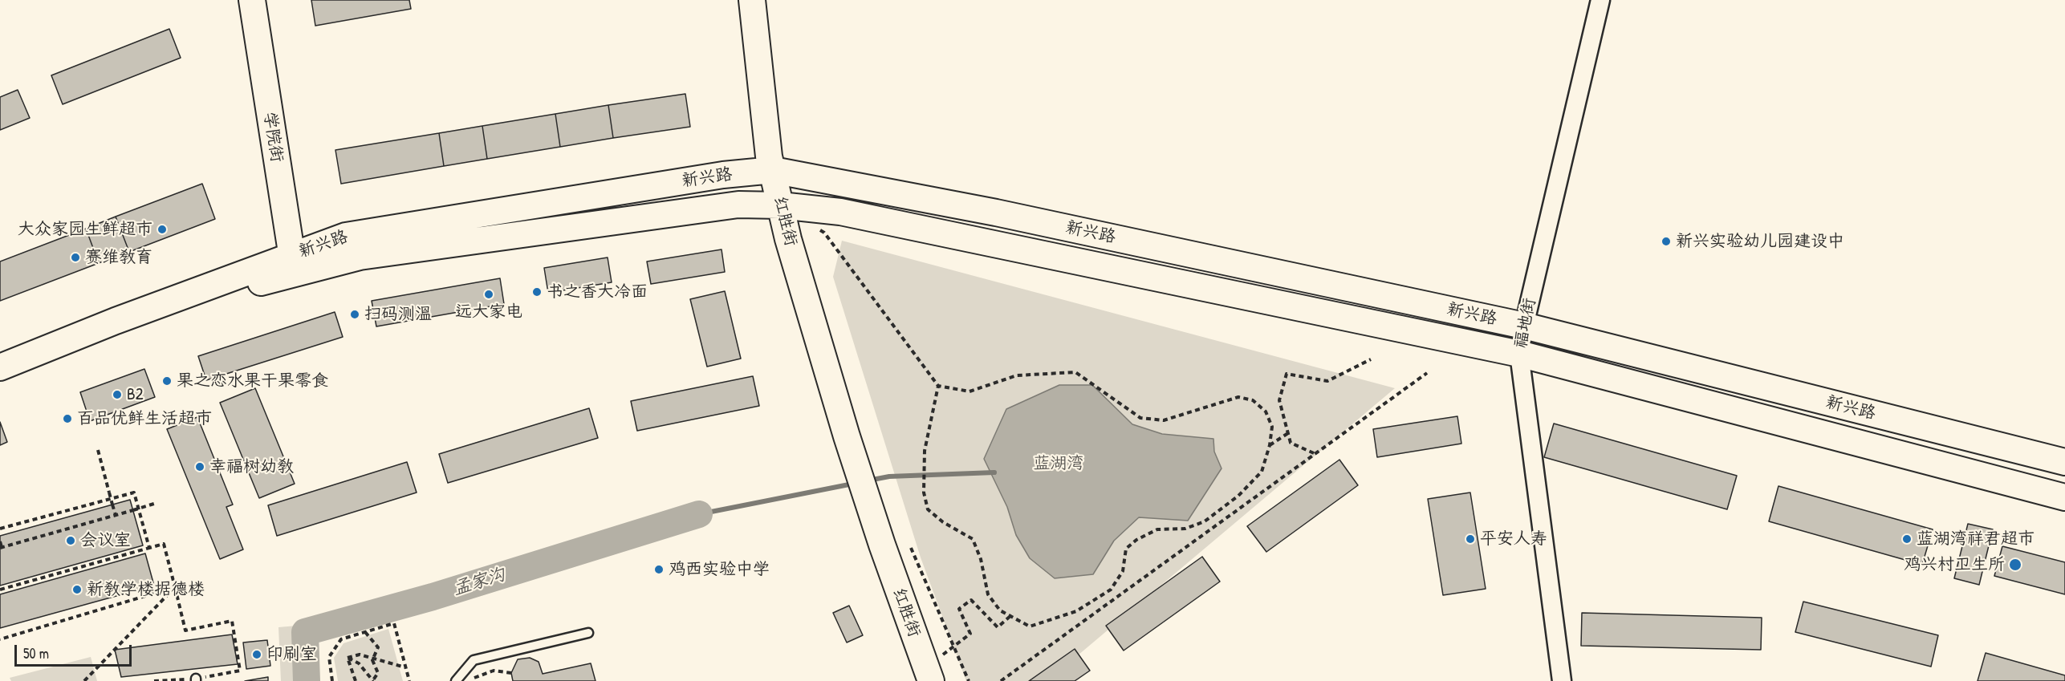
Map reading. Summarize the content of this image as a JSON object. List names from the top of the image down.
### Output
{
  "streets": {
    "main road": ["学院街", "新兴路", "红胜街"],
    "street": ["福地街"]
  },
  "crossings": [
    ["学院街", "新兴路"],
    ["新兴路", "红胜街"],
    ["新兴路", "福地街"]
  ],
  "water": ["孟家沟"],
  "parks": ["蓝湖湾"],
  "places": [
    "大众家园生鲜超市",
    "新兴实验幼儿园建设中",
    "赛维教育",
    "书之香大冷面",
    "远大家电",
    "扫码测温",
    "果之恋水果干果零食",
    "B2",
    "百品优鲜生活超市",
    "幸福树幼教",
    "平安人寿",
    "蓝湖湾祥君超市",
    "会议室",
    "鸡兴村卫生所",
    "鸡西实验中学",
    "新教学楼据德楼",
    "印刷室"
  ],
  "scale_bar": "50 m"
}
